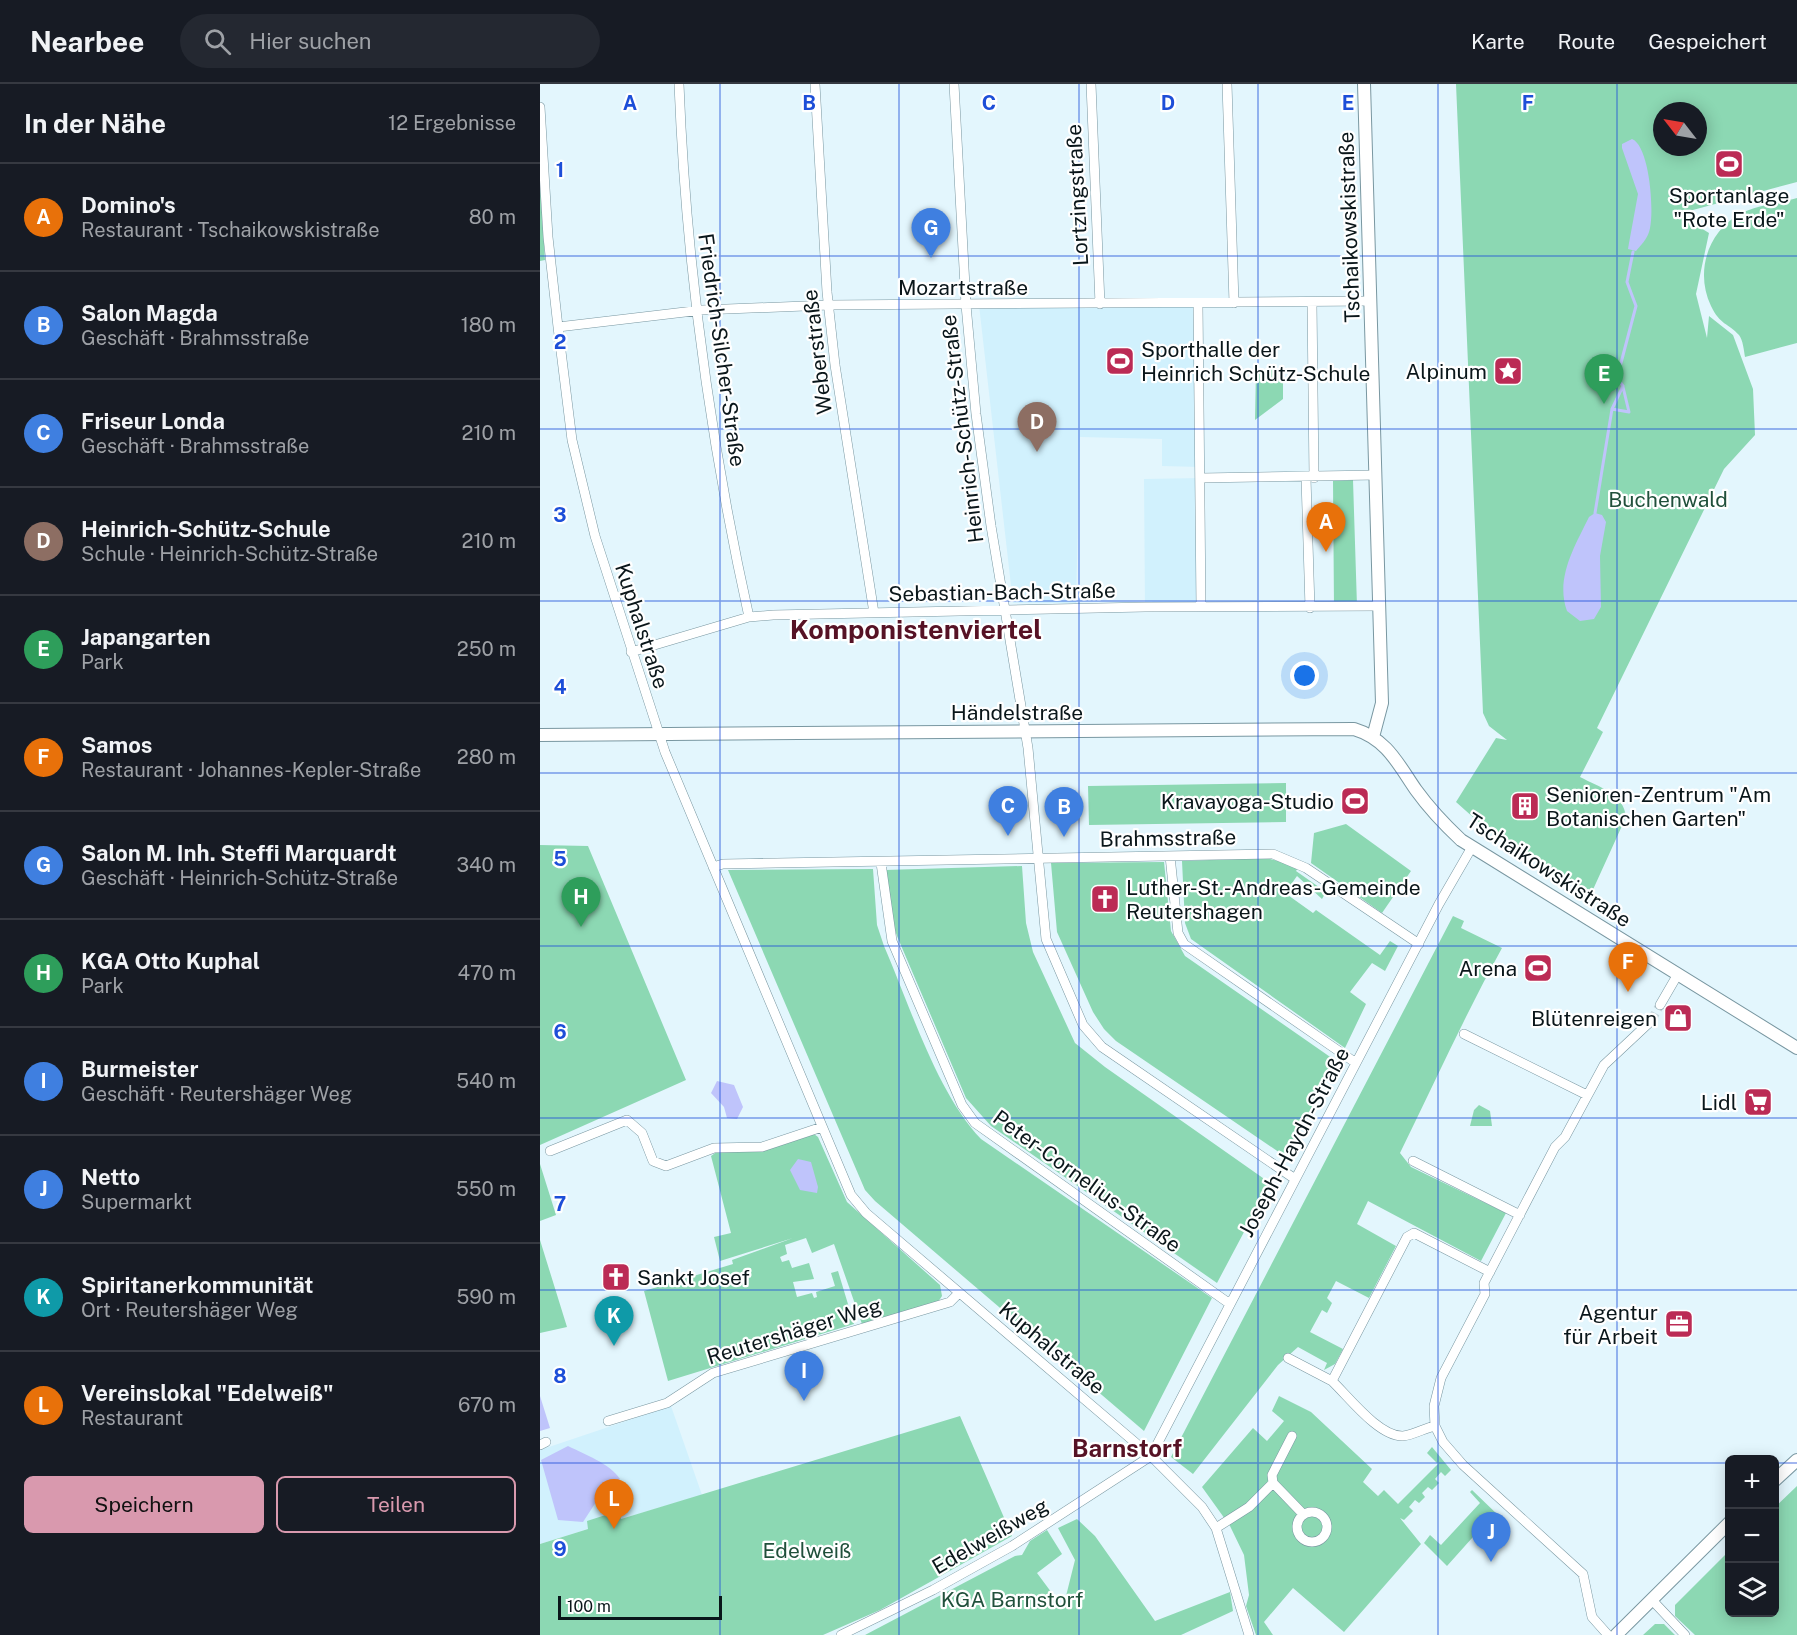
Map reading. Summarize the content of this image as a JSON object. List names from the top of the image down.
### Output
{
  "streets": {
    "street": [
      "Lortzingstraße",
      "Tschaikowskistraße",
      "Mozartstraße",
      "Friedrich-Silcher-Straße",
      "Weberstraße",
      "Heinrich-Schütz-Straße",
      "Sebastian-Bach-Straße",
      "Kuphalstraße",
      "Händelstraße",
      "Brahmsstraße",
      "Joseph-Haydn-Straße",
      "Peter-Cornelius-Straße",
      "Reutershäger Weg",
      "Edelweißweg"
    ]
  },
  "crossings": [
    ["Lortzingstraße", "Mozartstraße"],
    ["Tschaikowskistraße", "Mozartstraße"],
    ["Tschaikowskistraße", "Sebastian-Bach-Straße"],
    ["Tschaikowskistraße", "Händelstraße"],
    ["Tschaikowskistraße", "Joseph-Haydn-Straße"],
    ["Mozartstraße", "Friedrich-Silcher-Straße"],
    ["Mozartstraße", "Weberstraße"],
    ["Mozartstraße", "Heinrich-Schütz-Straße"],
    ["Mozartstraße", "Kuphalstraße"],
    ["Friedrich-Silcher-Straße", "Sebastian-Bach-Straße"],
    ["Weberstraße", "Sebastian-Bach-Straße"],
    ["Heinrich-Schütz-Straße", "Sebastian-Bach-Straße"],
    ["Heinrich-Schütz-Straße", "Händelstraße"],
    ["Heinrich-Schütz-Straße", "Brahmsstraße"],
    ["Heinrich-Schütz-Straße", "Joseph-Haydn-Straße"],
    ["Sebastian-Bach-Straße", "Kuphalstraße"],
    ["Kuphalstraße", "Händelstraße"],
    ["Kuphalstraße", "Brahmsstraße"],
    ["Kuphalstraße", "Joseph-Haydn-Straße"],
    ["Kuphalstraße", "Reutershäger Weg"],
    ["Kuphalstraße", "Edelweißweg"],
    ["Brahmsstraße", "Joseph-Haydn-Straße"],
    ["Brahmsstraße", "Peter-Cornelius-Straße"],
    ["Joseph-Haydn-Straße", "Peter-Cornelius-Straße"],
    ["Joseph-Haydn-Straße", "Edelweißweg"]
  ],
  "districts": ["Komponistenviertel", "Barnstorf"],
  "parks": ["Buchenwald", "Edelweiß", "KGA Barnstorf"],
  "places": {
    "sports": [
      "Sportanlage \"Rote Erde\"",
      "Sporthalle der Heinrich Schütz-Schule",
      "Kravayoga-Studio",
      "Arena"
    ],
    "place": ["Alpinum"],
    "building": ["Senioren-Zentrum \"Am Botanischen Garten\""],
    "church": ["Luther-St.-Andreas-Gemeinde Reutershagen", "Sankt Josef"],
    "shop": ["Blütenreigen"],
    "supermarket": ["Lidl"],
    "office": ["Agentur für Arbeit"]
  },
  "scale_bar": "100 m",
  "north": "top left",
  "page": {
    "header": "Nearbee",
    "search": "Hier suchen",
    "nav": ["Karte", "Route", "Gespeichert"],
    "heading": ["In der Nähe", "12 Ergebnisse"],
    "list": [
      {
        "mark": "A",
        "name": "Domino's",
        "note": "Restaurant · Tschaikowskistraße",
        "value": "80 m"
      },
      {
        "mark": "B",
        "name": "Salon Magda",
        "note": "Geschäft · Brahmsstraße",
        "value": "180 m"
      },
      {
        "mark": "C",
        "name": "Friseur Londa",
        "note": "Geschäft · Brahmsstraße",
        "value": "210 m"
      },
      {
        "mark": "D",
        "name": "Heinrich-Schütz-Schule",
        "note": "Schule · Heinrich-Schütz-Straße",
        "value": "210 m"
      },
      {
        "mark": "E",
        "name": "Japangarten",
        "note": "Park",
        "value": "250 m"
      },
      {
        "mark": "F",
        "name": "Samos",
        "note": "Restaurant · Johannes-Kepler-Straße",
        "value": "280 m"
      },
      {
        "mark": "G",
        "name": "Salon M. Inh. Steffi Marquardt",
        "note": "Geschäft · Heinrich-Schütz-Straße",
        "value": "340 m"
      },
      {
        "mark": "H",
        "name": "KGA Otto Kuphal",
        "note": "Park",
        "value": "470 m"
      },
      {
        "mark": "I",
        "name": "Burmeister",
        "note": "Geschäft · Reutershäger Weg",
        "value": "540 m"
      },
      {
        "mark": "J",
        "name": "Netto",
        "note": "Supermarkt",
        "value": "550 m"
      },
      {
        "mark": "K",
        "name": "Spiritanerkommunität",
        "note": "Ort · Reutershäger Weg",
        "value": "590 m"
      },
      {
        "mark": "L",
        "name": "Vereinslokal \"Edelweiß\"",
        "note": "Restaurant",
        "value": "670 m"
      }
    ],
    "pins": [
      "G",
      "E",
      "D",
      "A",
      "C",
      "B",
      "H",
      "F",
      "K",
      "I",
      "L",
      "J"
    ],
    "map_buttons": ["+", "−"],
    "buttons": ["Speichern", "Teilen"],
    "scale": "100 m"
  },
  "grid": {
    "columns": [
      "A",
      "B",
      "C",
      "D",
      "E",
      "F"
    ],
    "rows": [
      "1",
      "2",
      "3",
      "4",
      "5",
      "6",
      "7",
      "8",
      "9"
    ]
  }
}
